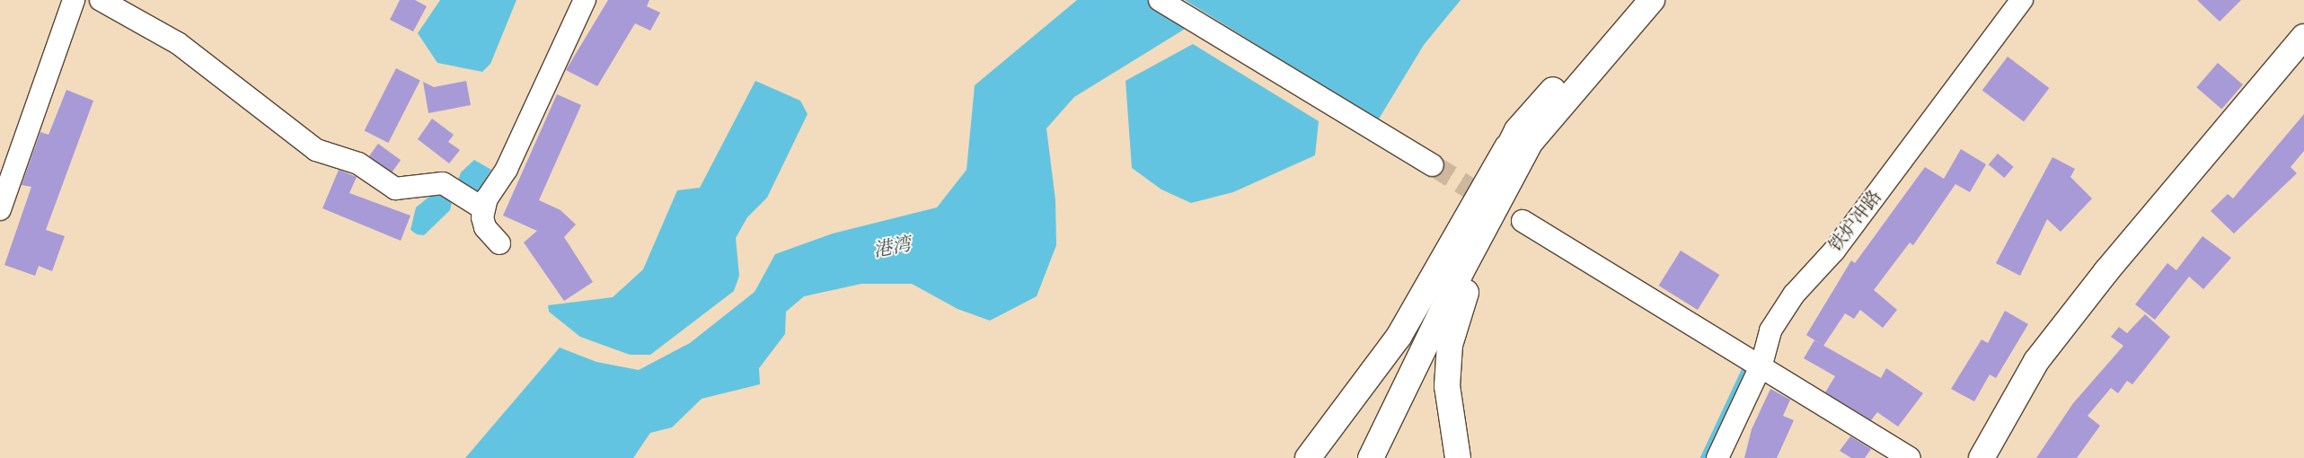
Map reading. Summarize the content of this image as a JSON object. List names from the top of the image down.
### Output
{
  "streets": {
    "street": ["铁炉冲路"]
  },
  "water": ["港湾"]
}
